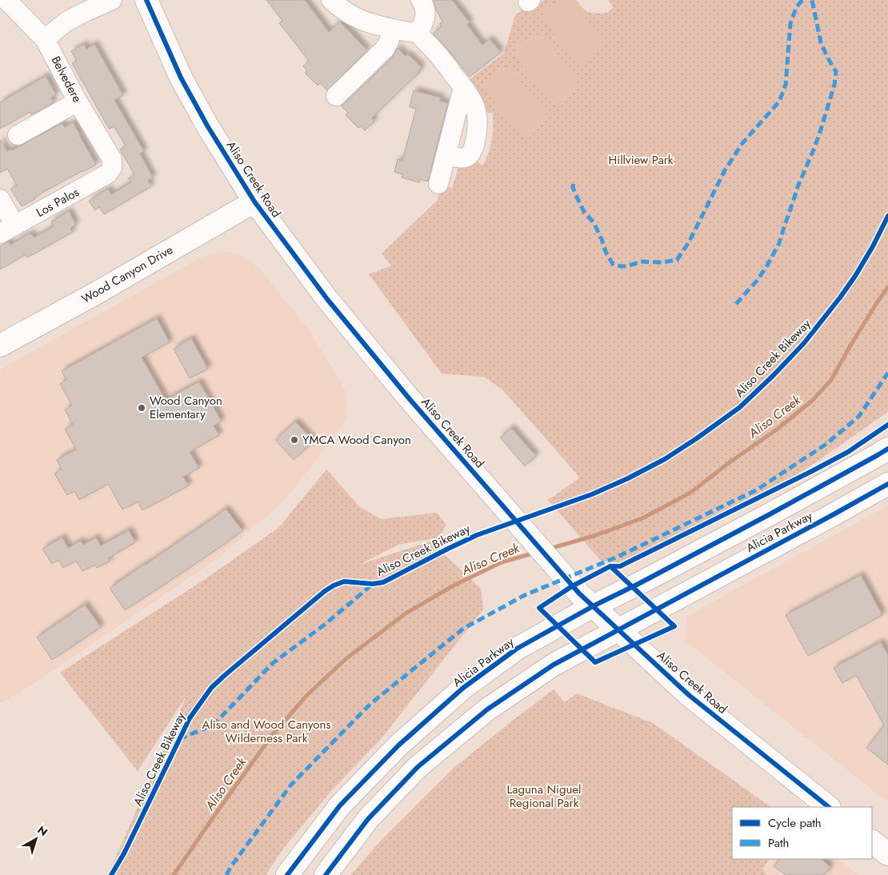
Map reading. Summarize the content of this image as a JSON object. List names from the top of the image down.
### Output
{
  "streets": {
    "main road": ["Aliso Creek Road", "Wood Canyon Drive", "Alicia Parkway"],
    "street": ["Belvedere", "Los Palos"],
    "cycle path": ["Aliso Creek Bikeway"]
  },
  "crossings": [
    ["Belvedere", "Los Palos"],
    ["Aliso Creek Road", "Wood Canyon Drive"],
    ["Aliso Creek Road", "Alicia Parkway"]
  ],
  "water": ["Aliso Creek"],
  "parks": ["Hillview Park", "Aliso and Wood Canyons Wilderness Park", "Laguna Niguel Regional Park"],
  "places": ["Wood Canyon Elementary", "YMCA Wood Canyon"],
  "legend": ["Cycle path", "Path"],
  "north": "top right"
}
